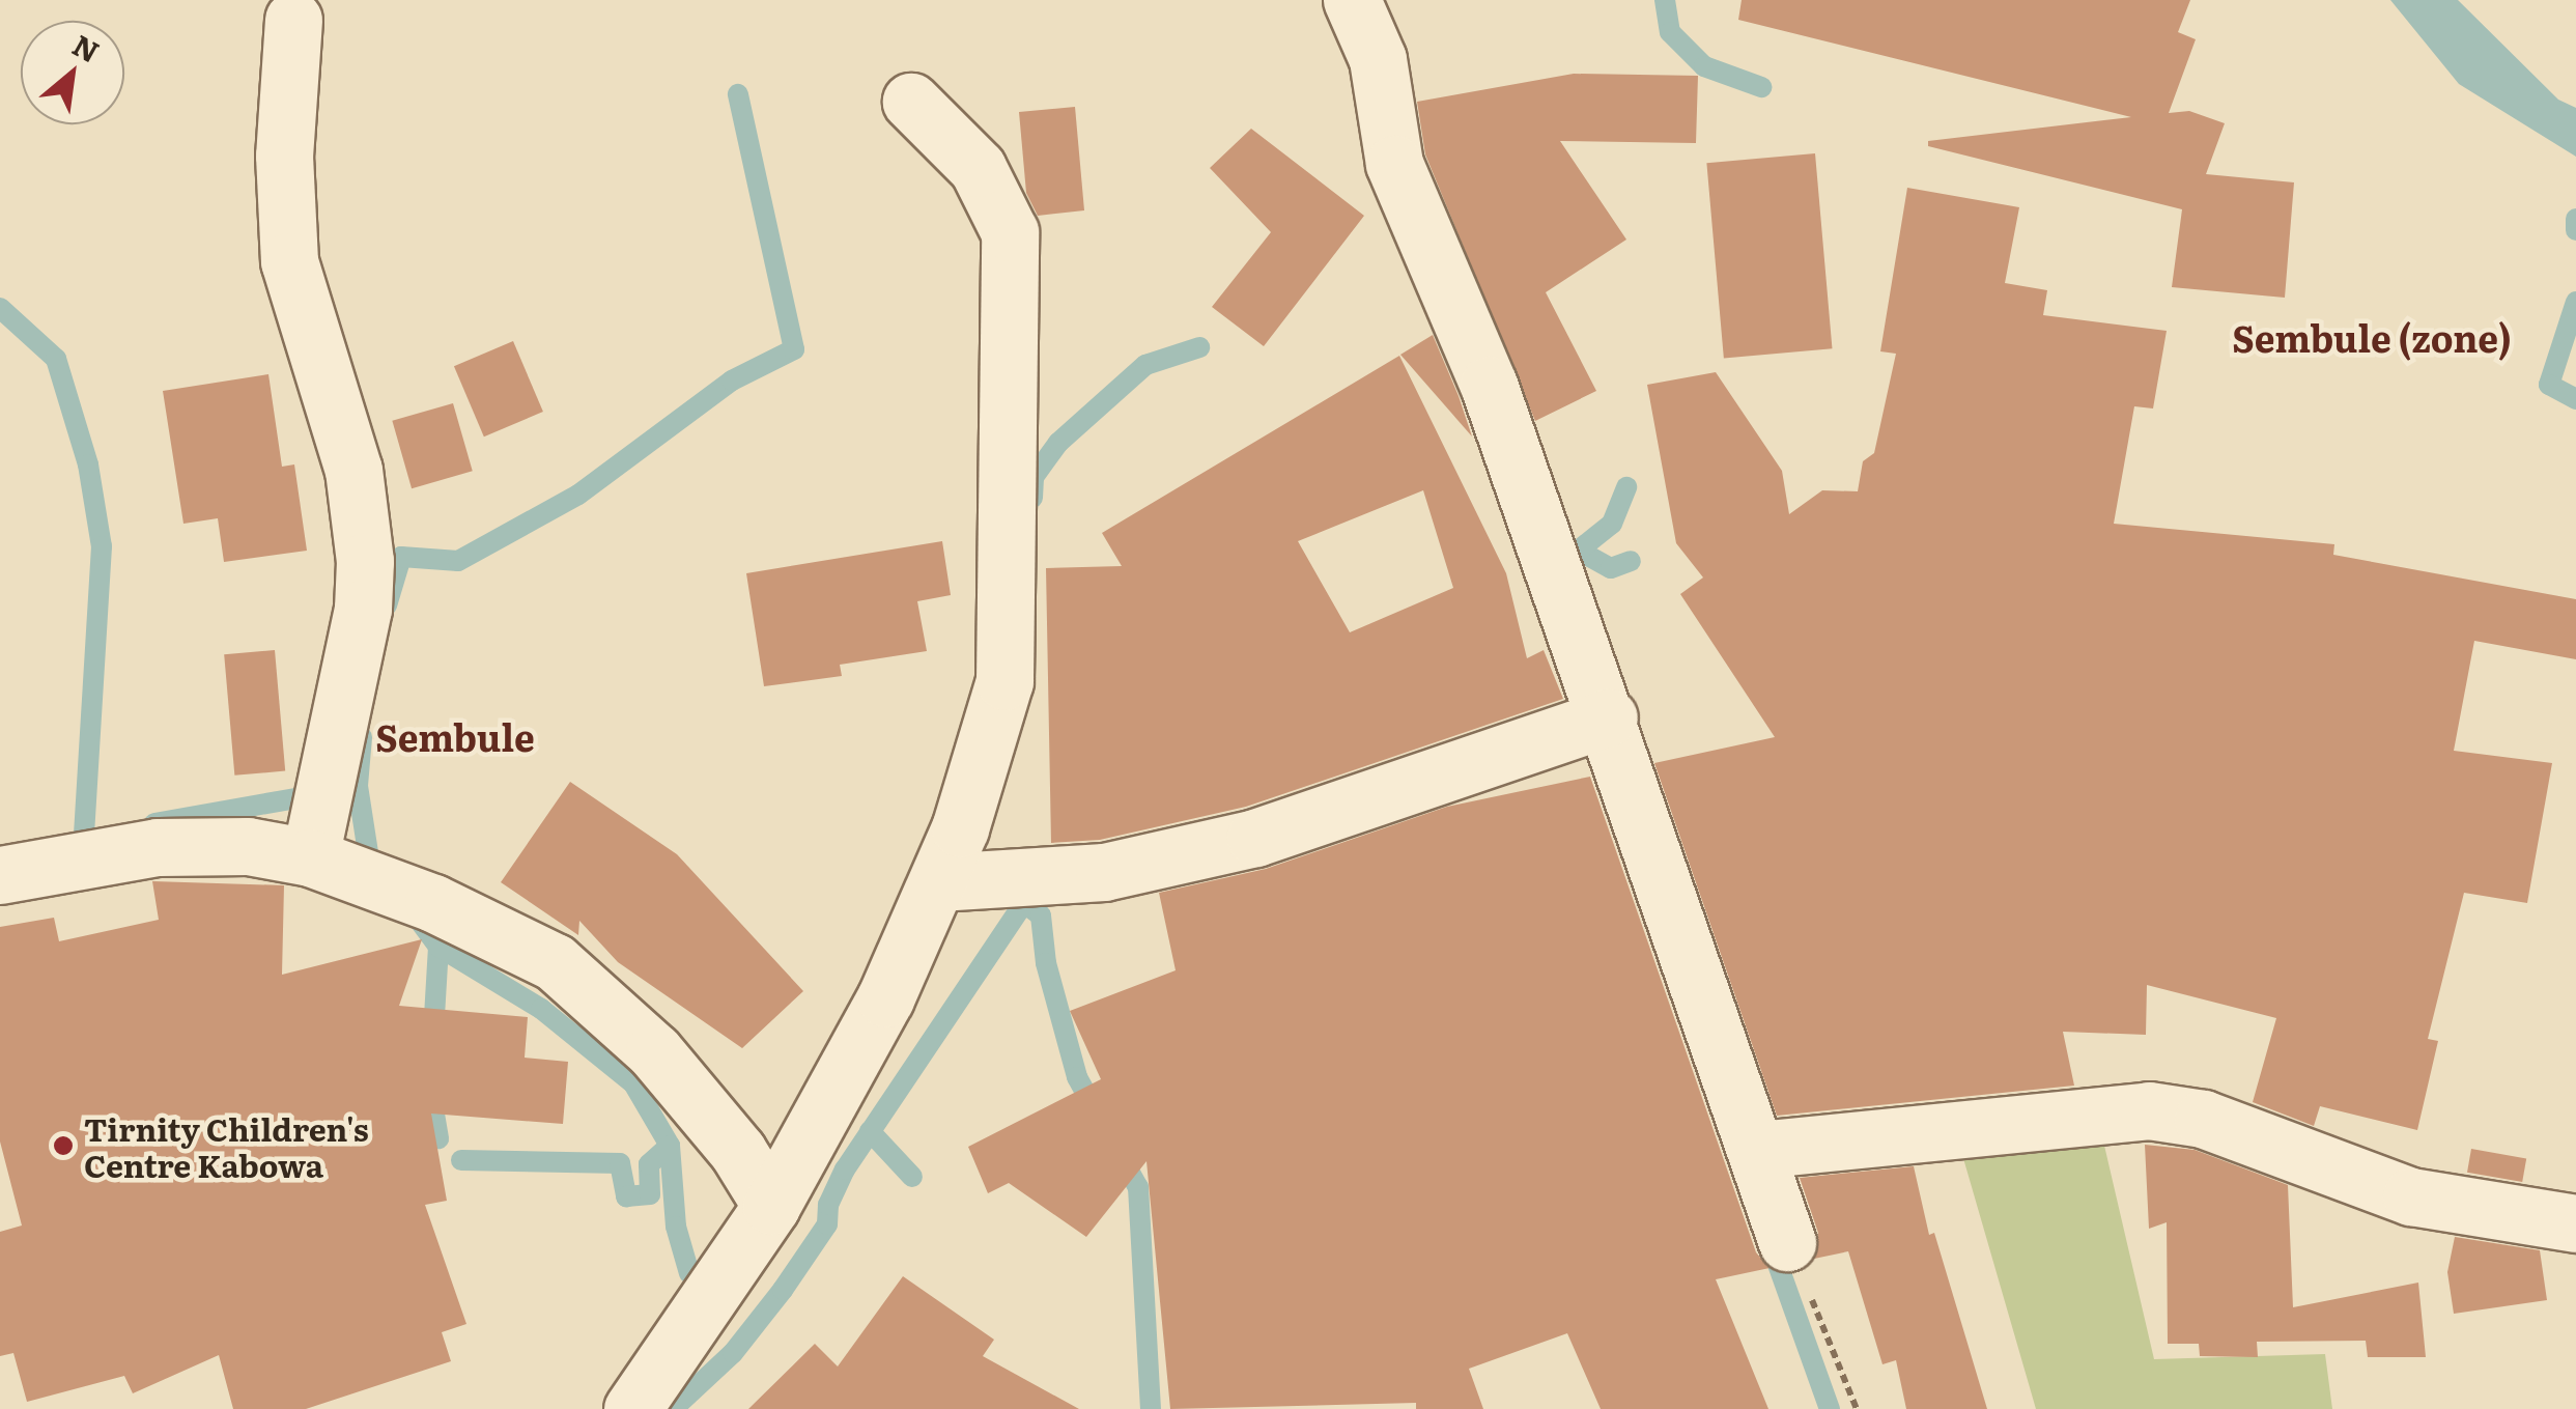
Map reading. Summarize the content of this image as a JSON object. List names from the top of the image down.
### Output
{
  "districts": ["Sembule (zone)", "Sembule"],
  "places": ["Tirnity Children's Centre Kabowa"],
  "north": "top right"
}
